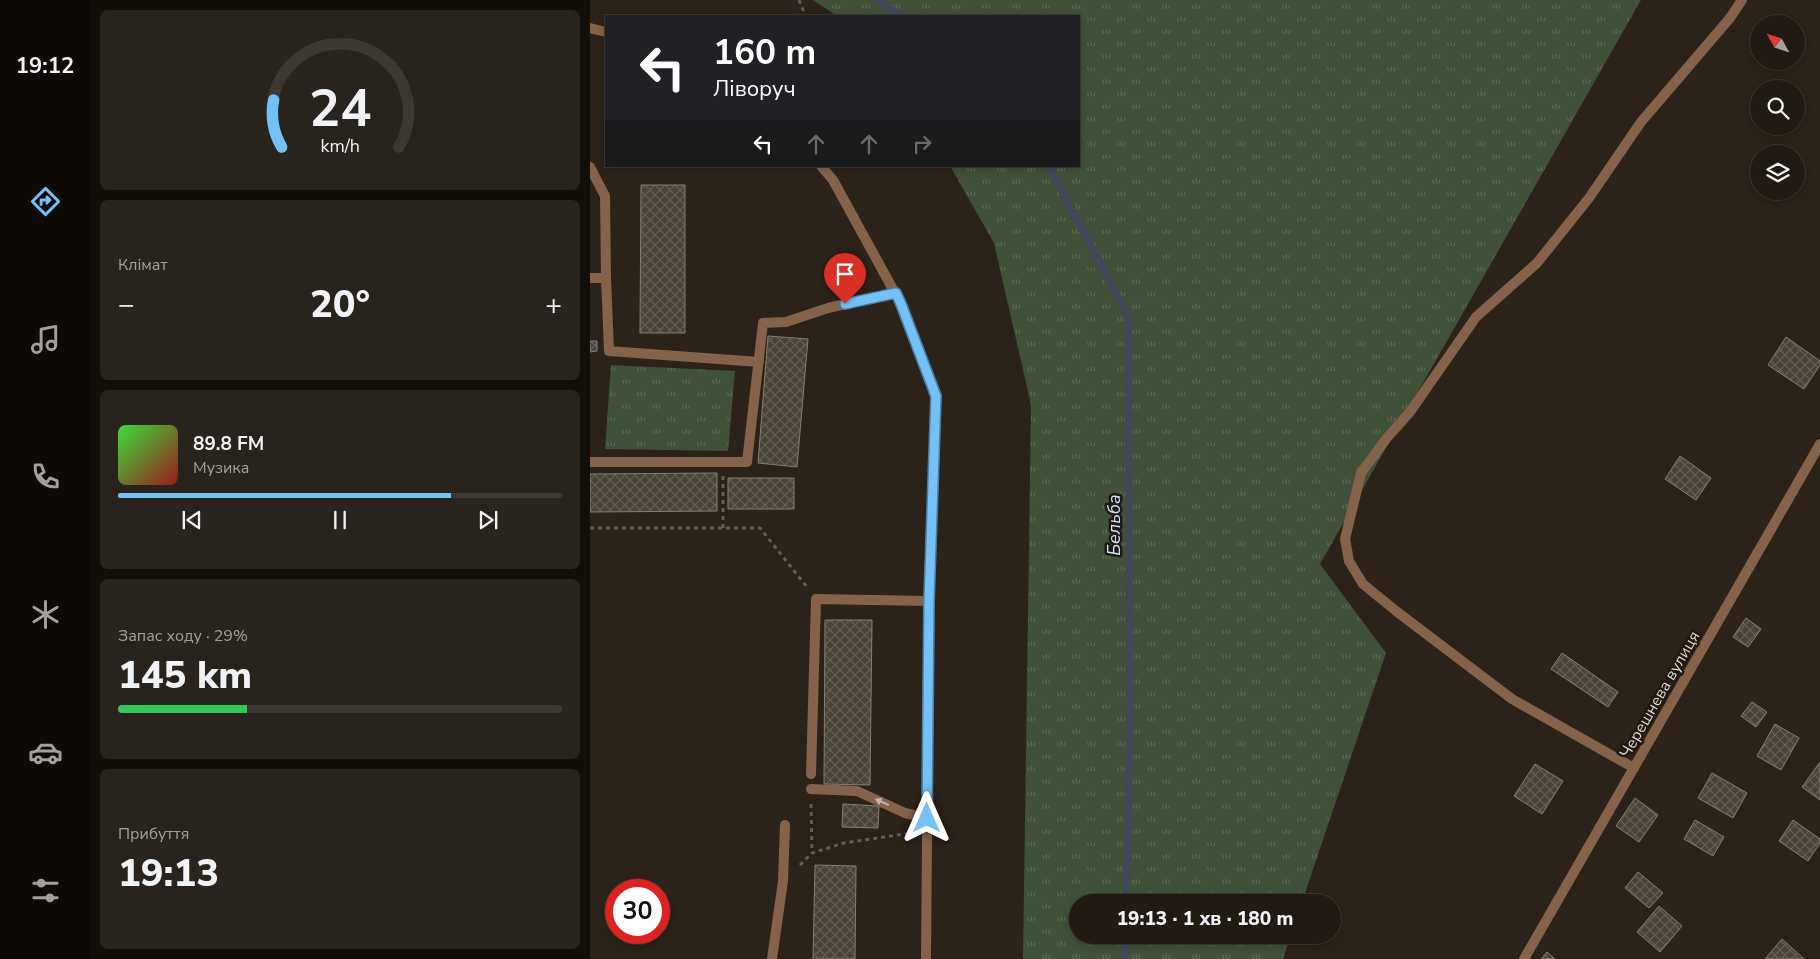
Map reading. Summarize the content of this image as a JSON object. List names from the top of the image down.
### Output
{
  "streets": {
    "street": ["Черешнева вулиця"]
  },
  "water": ["Бельба"],
  "north": "top left",
  "page": {
    "tabs": "19:12",
    "turn": ["160 m", "Ліворуч"],
    "tile": [
      "Клімат",
      ["Запас ходу · 29%", "145 km"],
      ["Прибуття", "19:13"]
    ],
    "heat": ["−", "20°", "+"],
    "song": ["89.8 FM", "Музика"],
    "limit": "30",
    "trip": "19:13 · 1 хв · 180 m",
    "gauge": ["24", "km/h"]
  }
}
